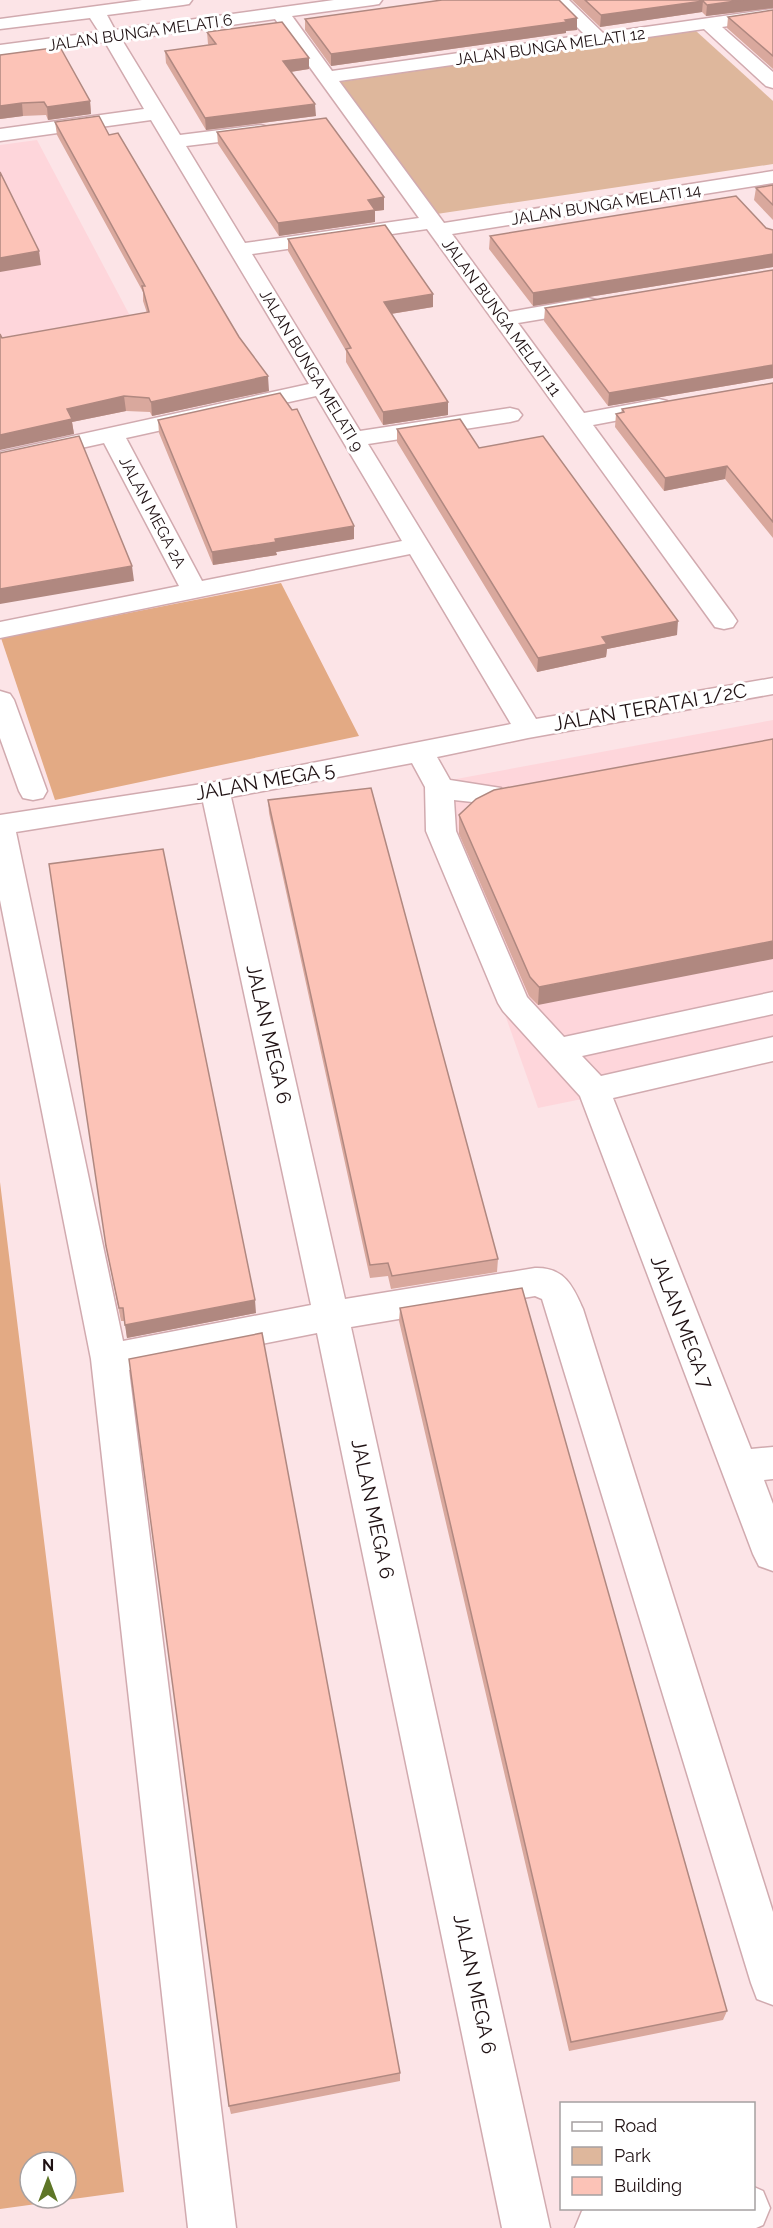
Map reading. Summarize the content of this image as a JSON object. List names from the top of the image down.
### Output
{
  "streets": {
    "street": [
      "JALAN BUNGA MELATI 6",
      "JALAN BUNGA MELATI 12",
      "JALAN BUNGA MELATI 14",
      "JALAN BUNGA MELATI 11",
      "JALAN BUNGA MELATI 9",
      "JALAN MEGA 2A",
      "JALAN TERATAI 1/2C",
      "JALAN MEGA 5",
      "JALAN MEGA 6",
      "JALAN MEGA 7"
    ]
  },
  "crossings": [
    ["JALAN BUNGA MELATI 6", "JALAN BUNGA MELATI 11"],
    ["JALAN BUNGA MELATI 6", "JALAN BUNGA MELATI 9"],
    ["JALAN BUNGA MELATI 12", "JALAN BUNGA MELATI 11"],
    ["JALAN BUNGA MELATI 14", "JALAN BUNGA MELATI 11"],
    ["JALAN BUNGA MELATI 14", "JALAN BUNGA MELATI 9"],
    ["JALAN BUNGA MELATI 9", "JALAN TERATAI 1/2C"],
    ["JALAN BUNGA MELATI 9", "JALAN MEGA 5"],
    ["JALAN TERATAI 1/2C", "JALAN MEGA 5"],
    ["JALAN MEGA 5", "JALAN MEGA 6"],
    ["JALAN MEGA 5", "JALAN MEGA 7"]
  ],
  "legend": ["Road", "Park", "Building"],
  "north": "top"
}
